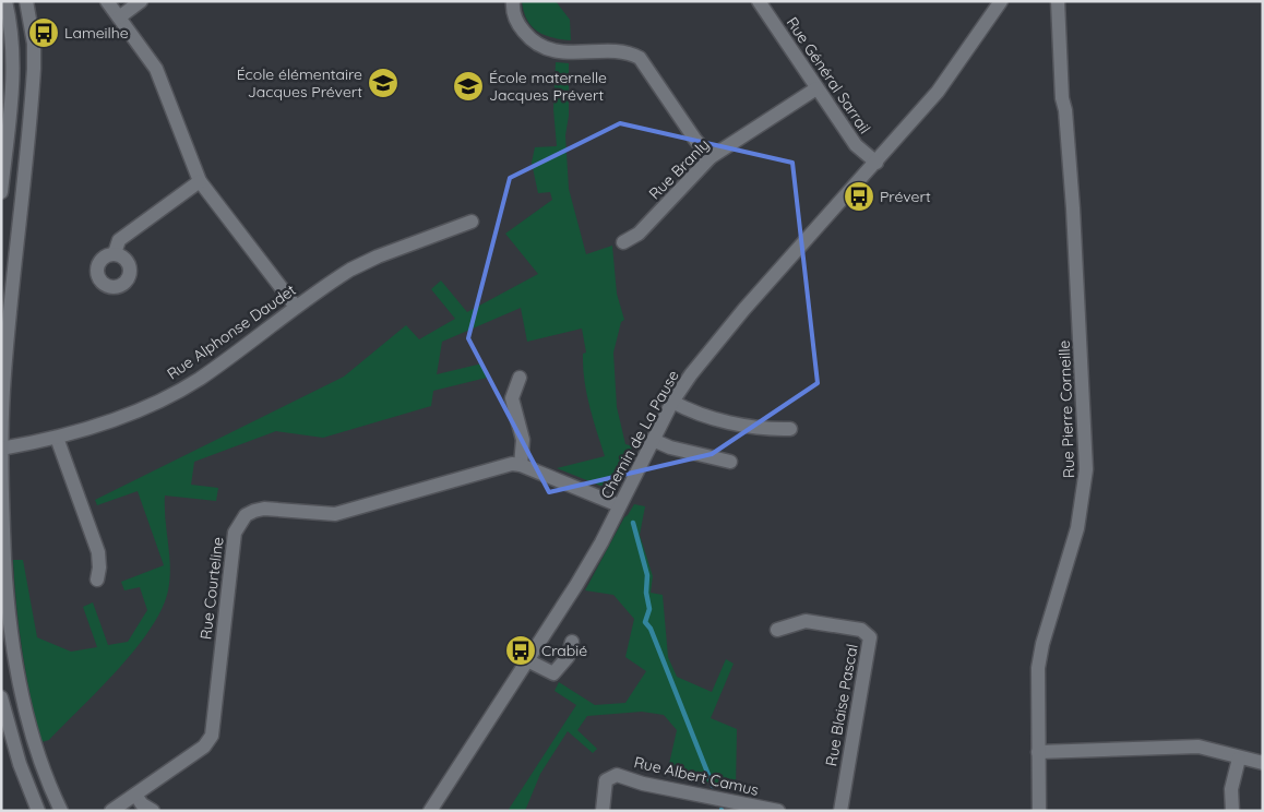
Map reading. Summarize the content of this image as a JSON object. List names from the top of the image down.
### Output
{
  "streets": {
    "street": [
      "Rue Général Sarrail",
      "Rue Branly",
      "Rue Alphonse Daudet",
      "Rue Pierre Corneille",
      "Chemin de La Pause",
      "Rue Courteline",
      "Rue Blaise Pascal",
      "Rue Albert Camus"
    ]
  },
  "crossings": [
    ["Rue Général Sarrail", "Rue Branly"],
    ["Rue Général Sarrail", "Chemin de La Pause"],
    ["Chemin de La Pause", "Rue Courteline"]
  ],
  "places": {
    "bus stop": ["Lameilhe", "Prévert", "Crabié"],
    "school or university": ["École élémentaire Jacques Prévert", "École maternelle Jacques Prévert"]
  }
}
